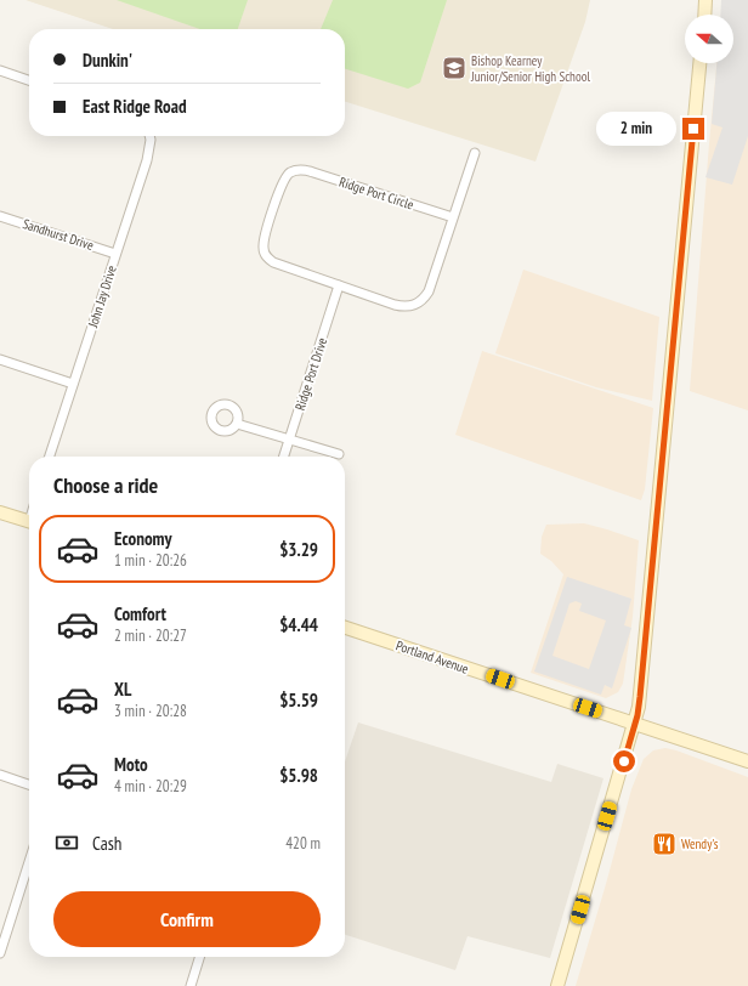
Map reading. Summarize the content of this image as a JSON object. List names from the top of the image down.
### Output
{
  "streets": {
    "main road": ["Portland Avenue"],
    "street": [
      "Ridge Port Circle",
      "Sandhurst Drive",
      "John Jay Drive",
      "Ridge Port Drive"
    ]
  },
  "crossings": [
    ["Ridge Port Circle", "Ridge Port Drive"],
    ["Sandhurst Drive", "John Jay Drive"]
  ],
  "places": {
    "school or university": ["Bishop Kearney Junior/Senior High School"],
    "restaurant": ["Wendy's"]
  },
  "north": "left",
  "page": {
    "banner": ["Dunkin'", "East Ridge Road"],
    "bubble": "2 min",
    "heading": "Choose a ride",
    "list": [
      {
        "name": "Economy",
        "note": "1 min · 20:26",
        "value": "$3.29"
      },
      {
        "name": "Comfort",
        "note": "2 min · 20:27",
        "value": "$4.44"
      },
      {
        "name": "XL",
        "note": "3 min · 20:28",
        "value": "$5.59"
      },
      {
        "name": "Moto",
        "note": "4 min · 20:29",
        "value": "$5.98"
      }
    ],
    "pay": ["Cash", "420 m"],
    "buttons": "Confirm"
  }
}
